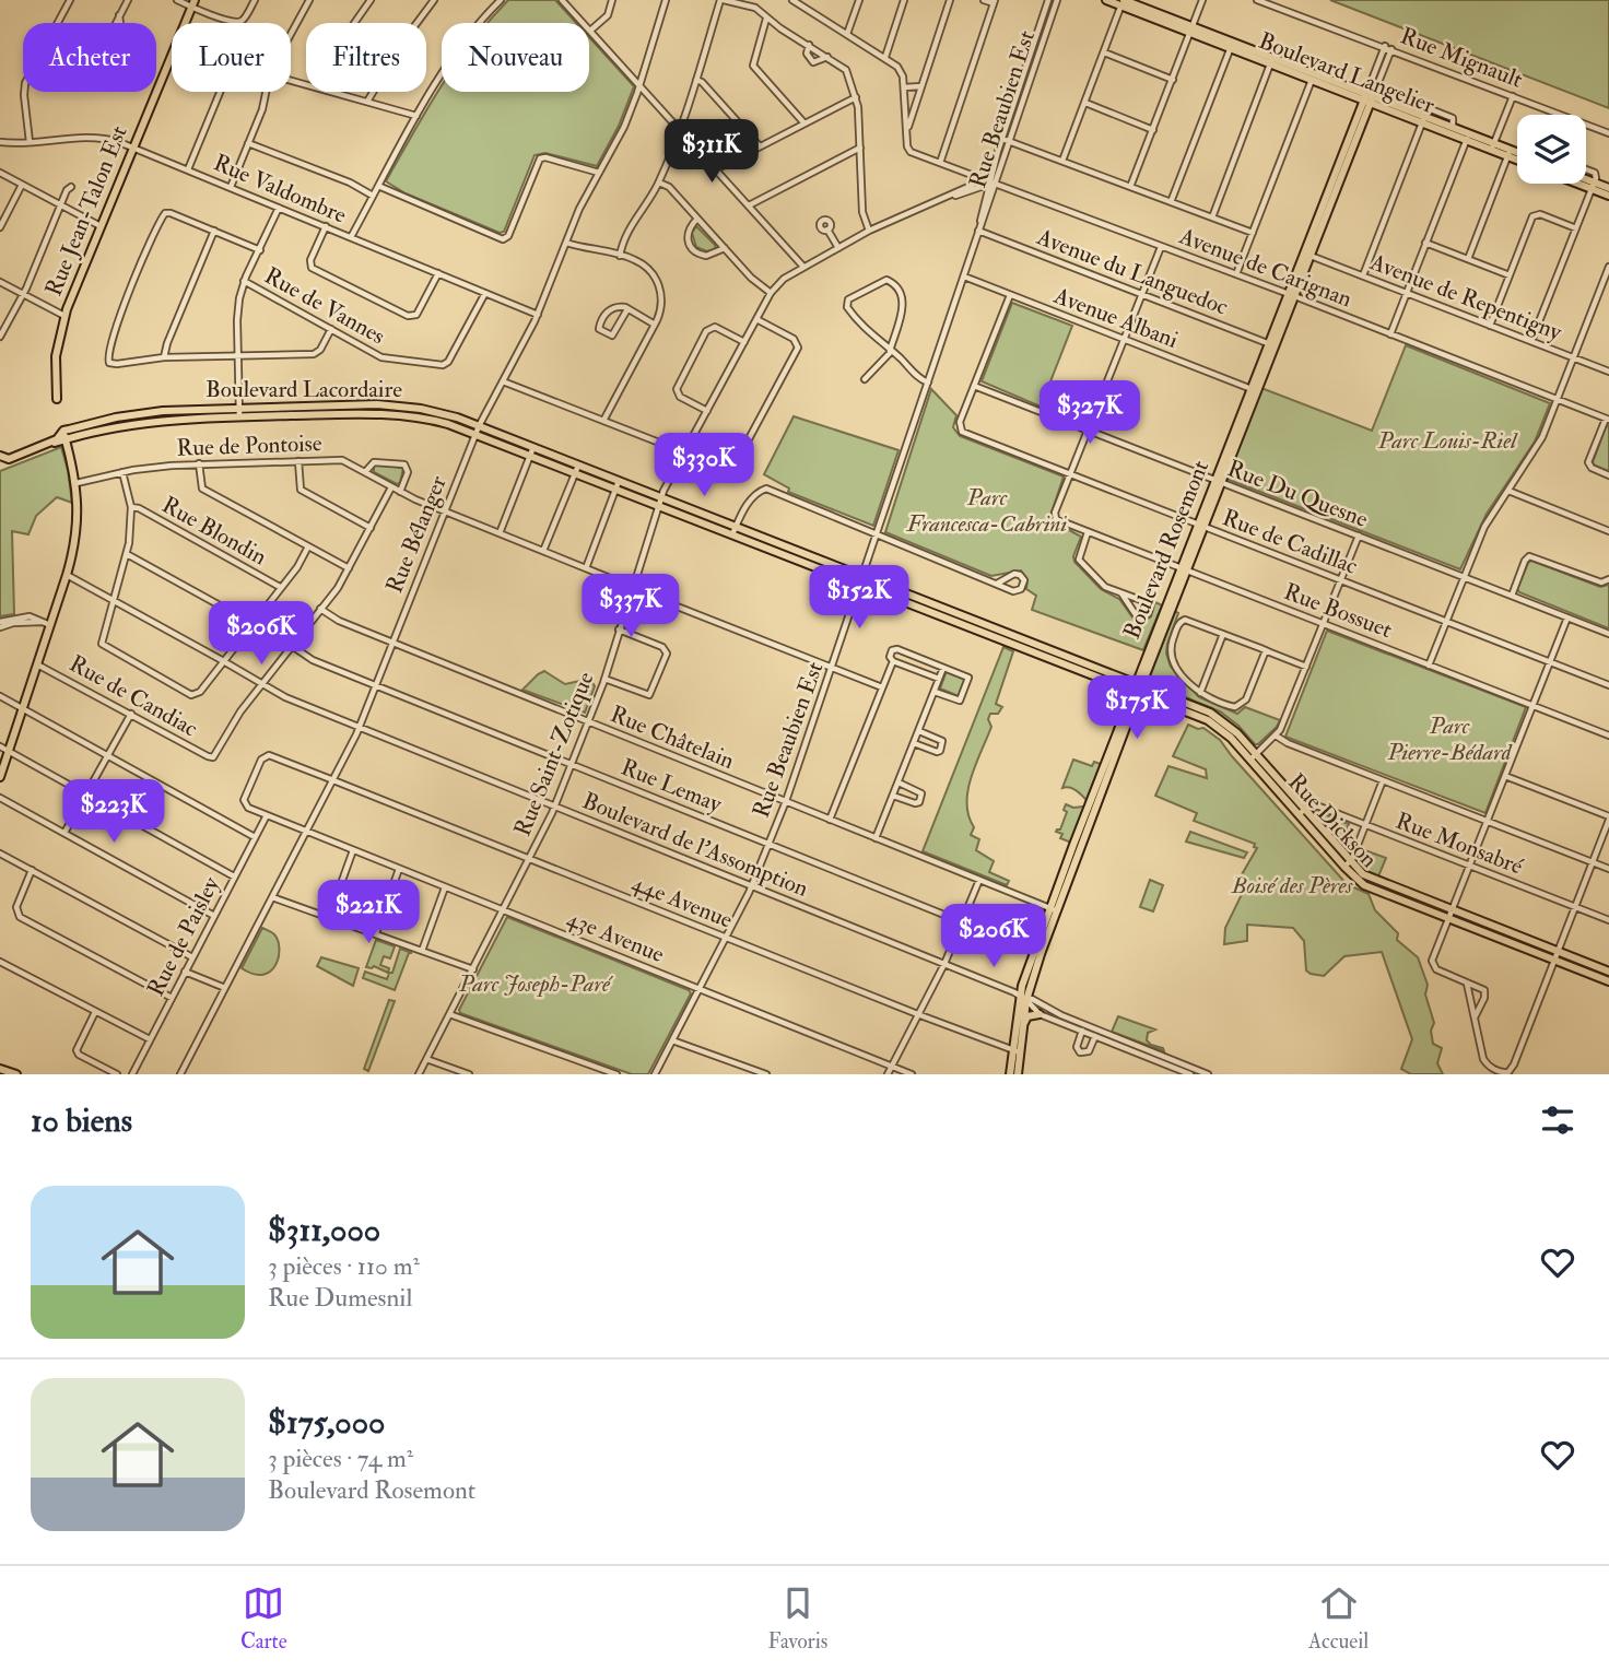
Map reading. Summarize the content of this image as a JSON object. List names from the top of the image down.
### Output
{
  "streets": {
    "main road": [
      "Boulevard Langelier",
      "Rue Jean-Talon Est",
      "Boulevard Lacordaire",
      "Boulevard Rosemont",
      "Rue Dickson"
    ],
    "street": [
      "Rue Mignault",
      "Rue Beaubien Est",
      "Rue Valdombre",
      "Avenue de Carignan",
      "Avenue du Languedoc",
      "Avenue de Repentigny",
      "Rue de Vannes",
      "Avenue Albani",
      "Rue de Pontoise",
      "Rue Du Quesne",
      "Rue Blondin",
      "Rue Bélanger",
      "Rue de Cadillac",
      "Rue Bossuet",
      "Rue de Candiac",
      "Rue Châtelain",
      "Rue Saint-Zotique",
      "Rue Lemay",
      "Rue Monsabré",
      "Boulevard de l'Assomption",
      "44e Avenue",
      "Rue de Paisley",
      "43e Avenue"
    ]
  },
  "crossings": [
    ["Rue Mignault", "Boulevard Rosemont"],
    ["Boulevard Langelier", "Boulevard Rosemont"],
    ["Rue Beaubien Est", "Avenue de Carignan"],
    ["Rue Beaubien Est", "Avenue du Languedoc"],
    ["Rue Beaubien Est", "Avenue Albani"],
    ["Rue Beaubien Est", "Boulevard Lacordaire"],
    ["Rue Beaubien Est", "Rue de Pontoise"],
    ["Rue Beaubien Est", "Rue Châtelain"],
    ["Rue Beaubien Est", "Rue Saint-Zotique"],
    ["Rue Beaubien Est", "Rue Lemay"],
    ["Rue Beaubien Est", "Boulevard de l'Assomption"],
    ["Rue Beaubien Est", "44e Avenue"],
    ["Rue Beaubien Est", "43e Avenue"],
    ["Rue Valdombre", "Rue Jean-Talon Est"],
    ["Rue Valdombre", "Rue de Vannes"],
    ["Rue Valdombre", "Rue Bélanger"],
    ["Avenue de Carignan", "Boulevard Rosemont"],
    ["Avenue de Carignan", "Rue Saint-Zotique"],
    ["Avenue du Languedoc", "Boulevard Rosemont"],
    ["Avenue de Repentigny", "Boulevard Rosemont"],
    ["Avenue Albani", "Boulevard Rosemont"],
    ["Boulevard Lacordaire", "Rue Bélanger"],
    ["Boulevard Lacordaire", "Rue Saint-Zotique"],
    ["Rue de Pontoise", "Rue Bélanger"],
    ["Rue de Pontoise", "Rue Saint-Zotique"],
    ["Rue Du Quesne", "Rue de Cadillac"],
    ["Rue Du Quesne", "Boulevard Rosemont"],
    ["Rue Bélanger", "Rue Châtelain"],
    ["Rue Bélanger", "Rue Lemay"],
    ["Rue Bélanger", "Boulevard de l'Assomption"],
    ["Rue Bélanger", "44e Avenue"],
    ["Rue Bélanger", "43e Avenue"],
    ["Rue de Cadillac", "Boulevard Rosemont"],
    ["Rue de Cadillac", "Rue Bossuet"],
    ["Boulevard Rosemont", "Rue Bossuet"],
    ["Boulevard Rosemont", "Rue Châtelain"],
    ["Boulevard Rosemont", "Rue Lemay"],
    ["Boulevard Rosemont", "Rue Dickson"],
    ["Boulevard Rosemont", "Boulevard de l'Assomption"],
    ["Boulevard Rosemont", "44e Avenue"],
    ["Rue de Candiac", "Boulevard de l'Assomption"],
    ["Rue Châtelain", "Rue Saint-Zotique"],
    ["Rue Saint-Zotique", "Rue Lemay"],
    ["Rue Saint-Zotique", "Boulevard de l'Assomption"],
    ["Rue Saint-Zotique", "44e Avenue"],
    ["Rue Saint-Zotique", "43e Avenue"],
    ["Rue Dickson", "Rue Monsabré"],
    ["44e Avenue", "Rue de Paisley"],
    ["44e Avenue", "43e Avenue"],
    ["Rue de Paisley", "43e Avenue"]
  ],
  "parks": [
    "Parc Louis-Riel",
    "Parc Francesca-Cabrini",
    "Parc Pierre-Bédard",
    "Boisé des Pères",
    "Parc Joseph-Paré"
  ],
  "page": {
    "chip": [
      "Acheter",
      "Louer",
      "Filtres",
      "Nouveau"
    ],
    "price": [
      "$311K",
      "$327K",
      "$330K",
      "$152K",
      "$337K",
      "$206K",
      "$175K",
      "$223K",
      "$221K",
      "$206K"
    ],
    "heading": "10 biens",
    "list": [
      {
        "name": "$311,000",
        "note": "3 pièces · 110 m² · Rue Dumesnil"
      },
      {
        "name": "$175,000",
        "note": "3 pièces · 74 m² · Boulevard Rosemont"
      }
    ],
    "tabs": ["Carte", "Favoris", "Accueil"]
  }
}
